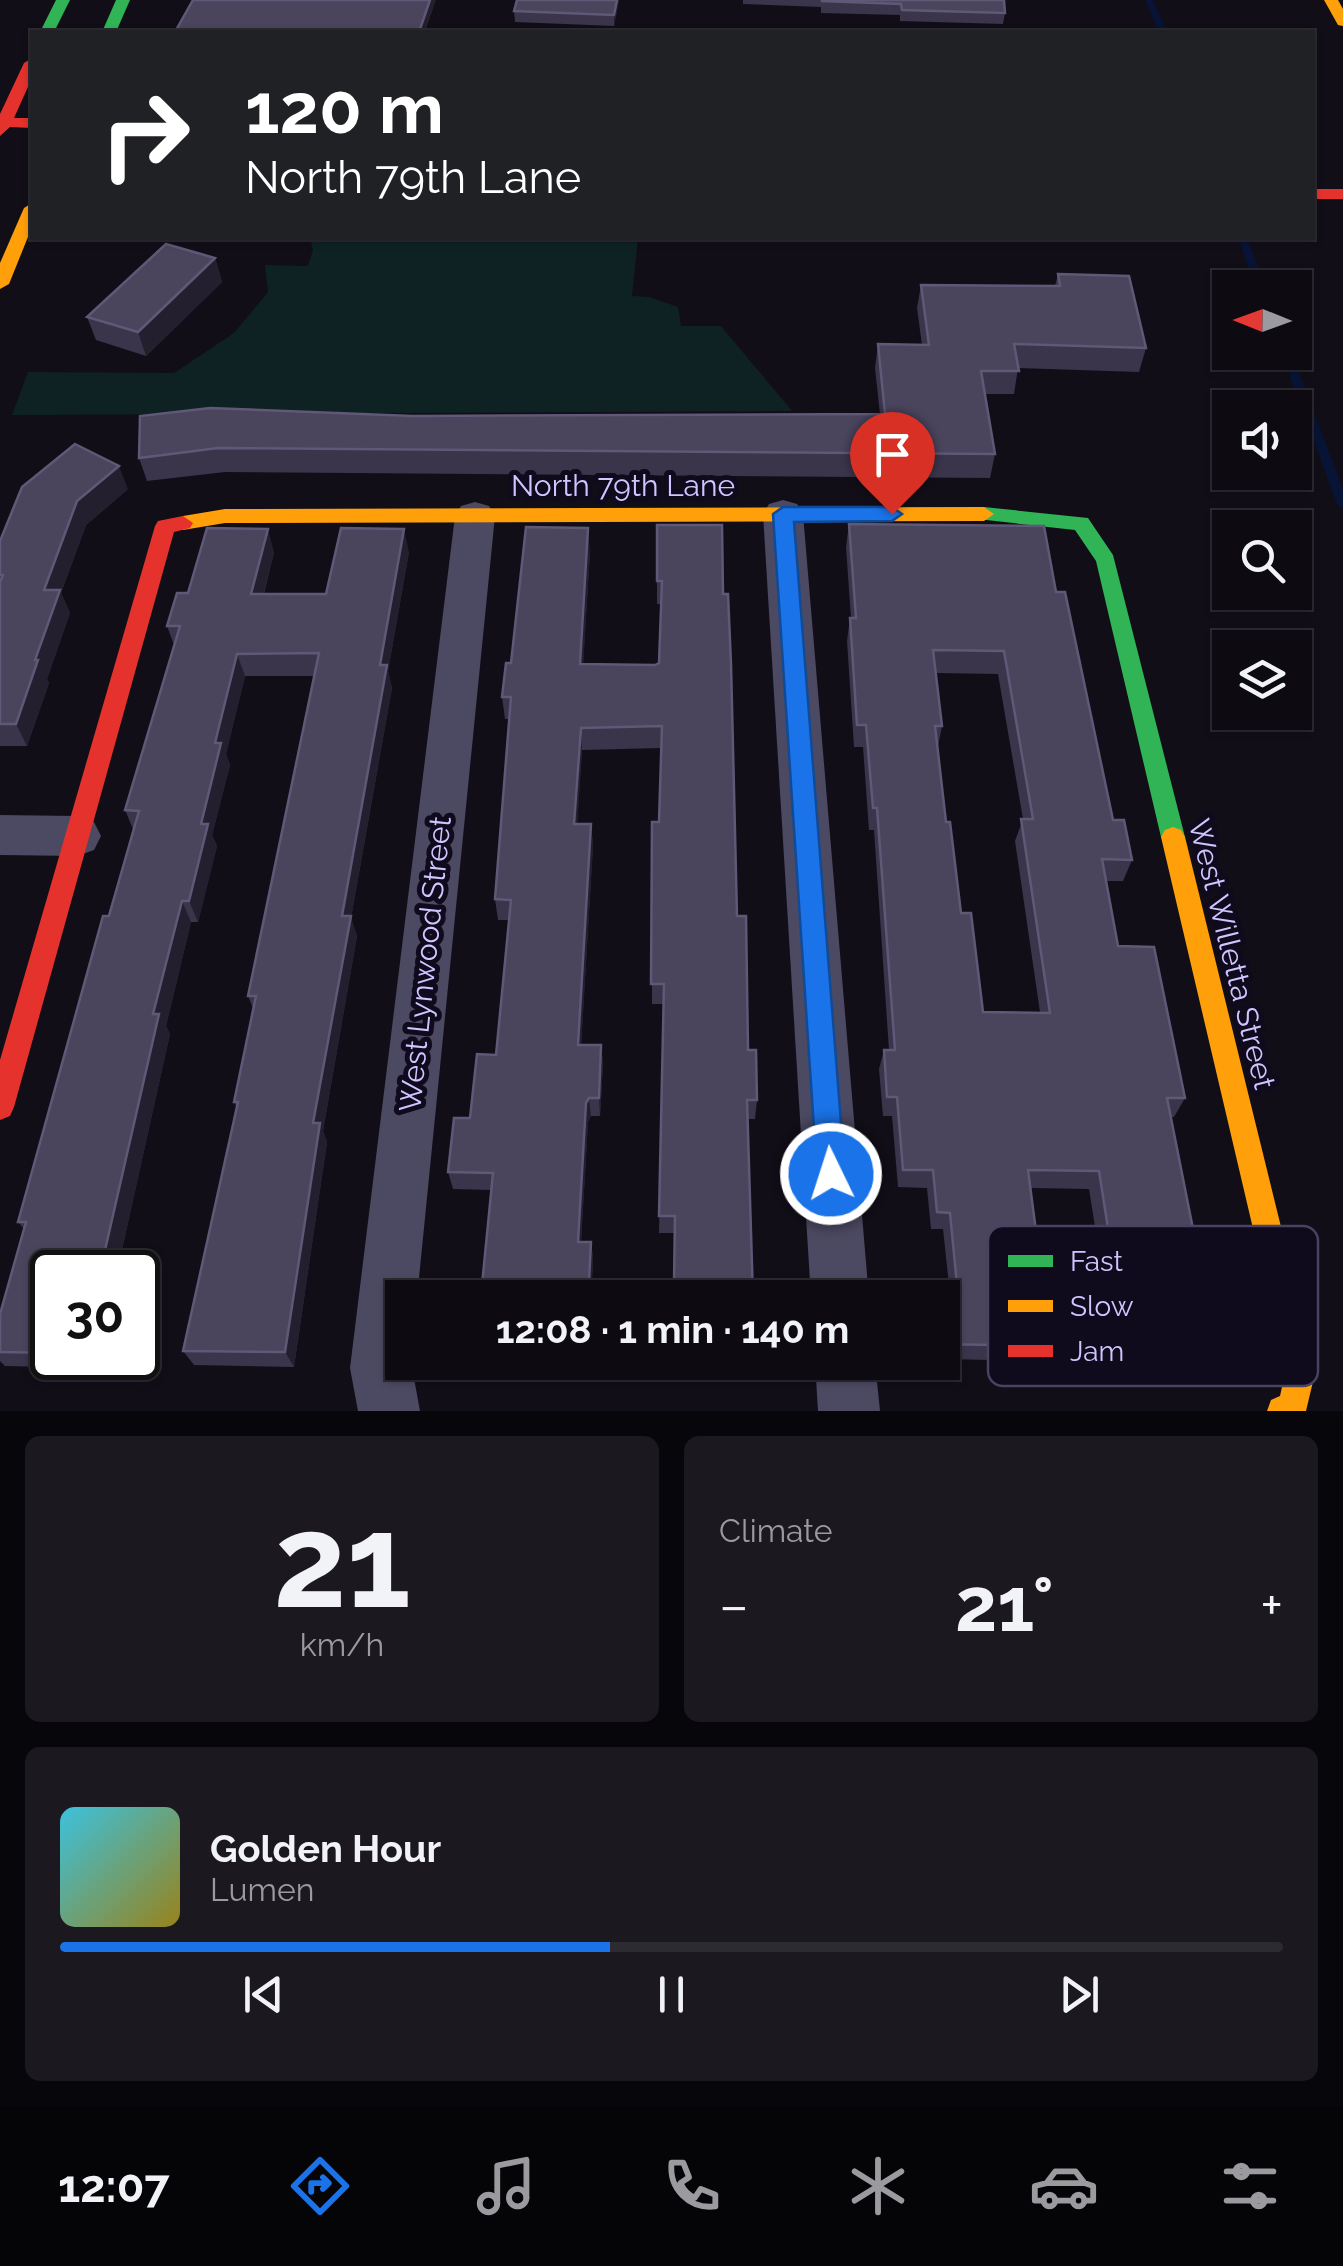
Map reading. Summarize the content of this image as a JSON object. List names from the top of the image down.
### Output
{
  "streets": {
    "main road": ["North 79th Lane", "West Willetta Street"],
    "street": ["West Lynwood Street"]
  },
  "crossings": [
    ["North 79th Lane", "West Willetta Street"],
    ["North 79th Lane", "West Lynwood Street"]
  ],
  "legend": ["Fast", "Slow", "Jam"],
  "north": "left",
  "page": {
    "turn": ["120 m", "North 79th Lane"],
    "limit": "30",
    "trip": "12:08 · 1 min · 140 m",
    "tile": [
      ["21", "km/h"],
      "Climate"
    ],
    "heat": ["−", "21°", "+"],
    "song": ["Golden Hour", "Lumen"],
    "tabs": "12:07"
  }
}
